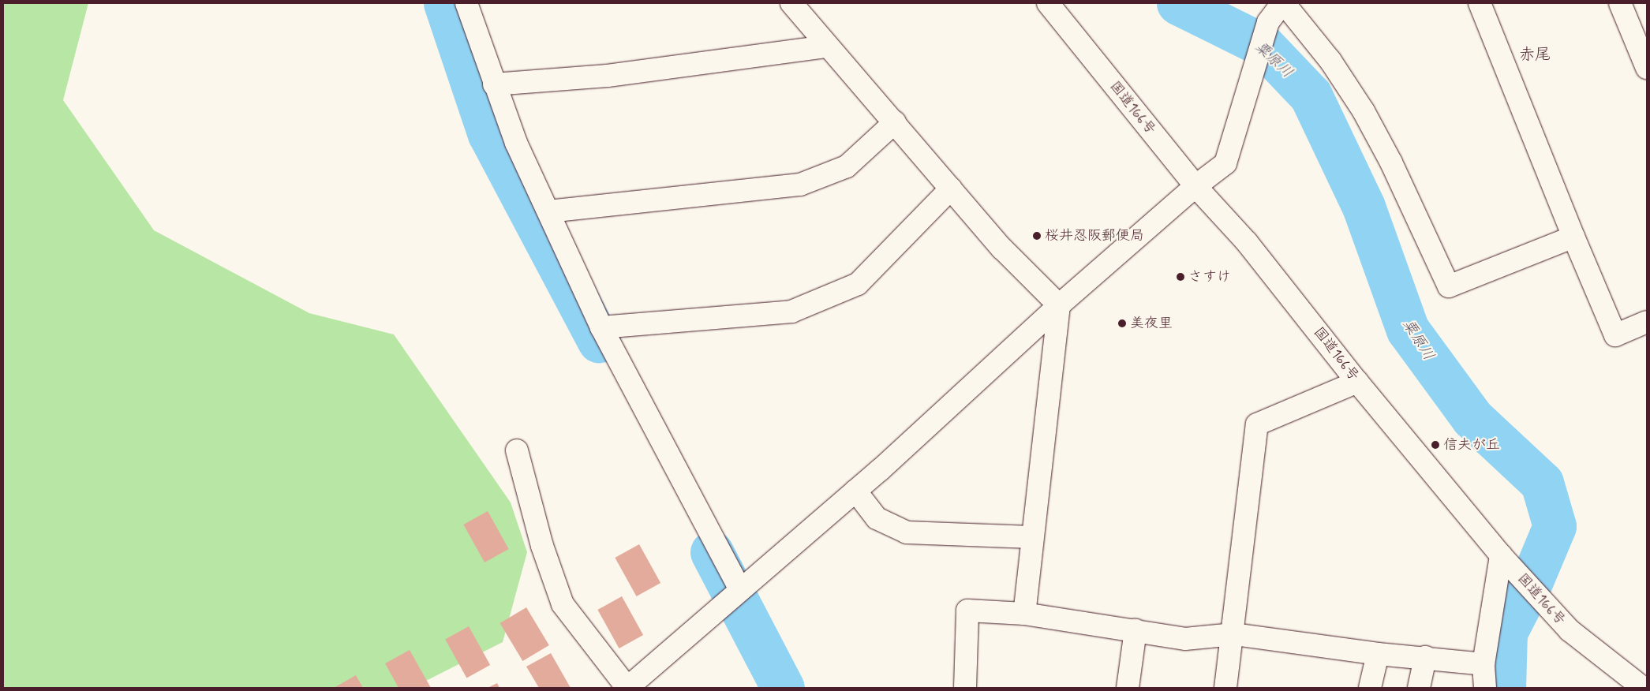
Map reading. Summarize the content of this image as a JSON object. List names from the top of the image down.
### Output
{
  "streets": {
    "main road": ["国道166号"]
  },
  "districts": ["赤尾"],
  "water": ["粟原川"],
  "places": [
    "桜井忍阪郵便局",
    "さすけ",
    "美夜里",
    "信夫が丘"
  ]
}
